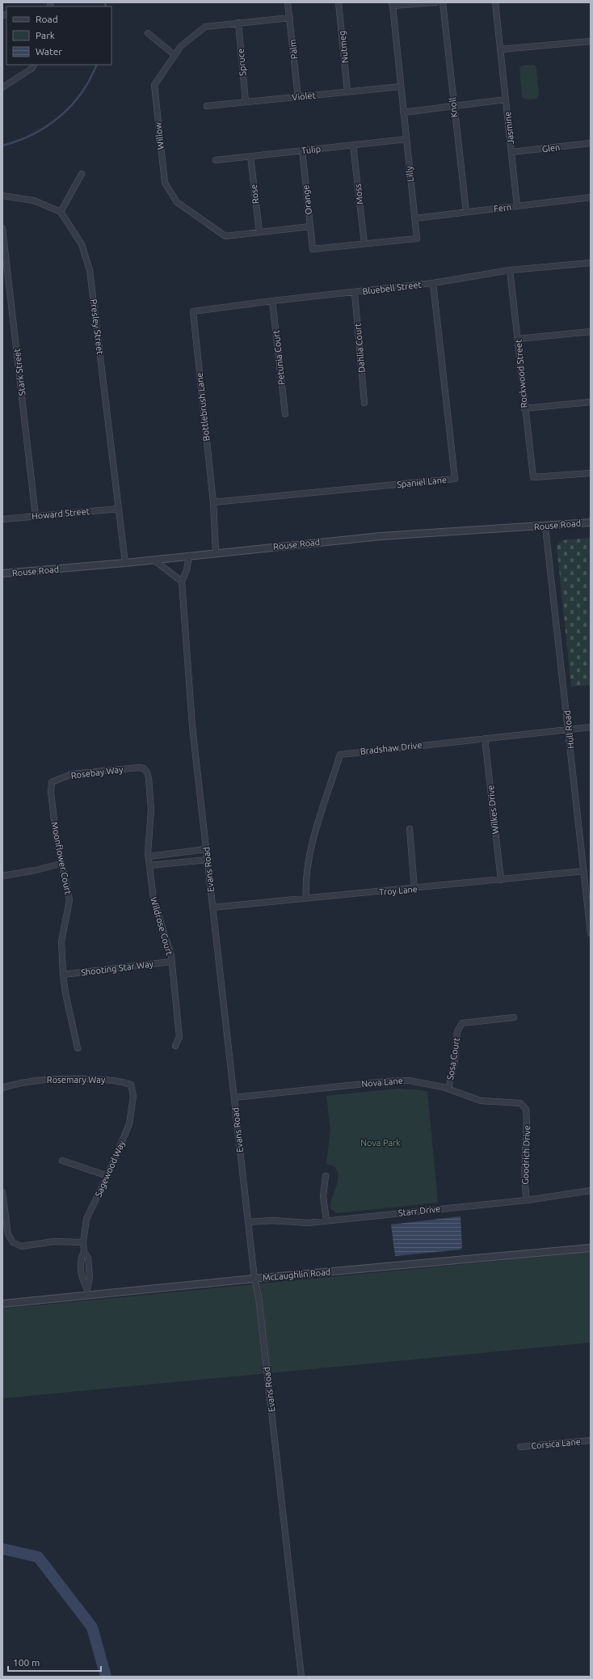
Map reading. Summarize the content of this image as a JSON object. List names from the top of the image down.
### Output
{
  "streets": {
    "street": [
      "Nutmeg",
      "Palm",
      "Spruce",
      "Violet",
      "Knoll",
      "Jasmine",
      "Willow",
      "Glen",
      "Tulip",
      "Lilly",
      "Rose",
      "Moss",
      "Orange",
      "Fern",
      "Bluebell Street",
      "Presley Street",
      "Dahlia Court",
      "Petunia Court",
      "Stark Street",
      "Rockwood Street",
      "Bottlebrush Lane",
      "Spaniel Lane",
      "Howard Street",
      "Rouse Road",
      "Hull Road",
      "Bradshaw Drive",
      "Rosebay Way",
      "Wilkes Drive",
      "Moonflower Court",
      "Evans Road",
      "Troy Lane",
      "Wildrose Court",
      "Shooting Star Way",
      "Sosa Court",
      "Rosemary Way",
      "Nova Lane",
      "Goodrich Drive",
      "Sagewood Way",
      "Starr Drive",
      "McLaughlin Road",
      "Corsica Lane"
    ]
  },
  "crossings": [
    ["Nutmeg", "Violet"],
    ["Palm", "Violet"],
    ["Palm", "Willow"],
    ["Spruce", "Violet"],
    ["Spruce", "Willow"],
    ["Violet", "Lilly"],
    ["Knoll", "Fern"],
    ["Jasmine", "Glen"],
    ["Jasmine", "Fern"],
    ["Willow", "Rose"],
    ["Willow", "Orange"],
    ["Tulip", "Lilly"],
    ["Tulip", "Rose"],
    ["Tulip", "Moss"],
    ["Tulip", "Orange"],
    ["Lilly", "Moss"],
    ["Lilly", "Orange"],
    ["Lilly", "Fern"],
    ["Bluebell Street", "Dahlia Court"],
    ["Bluebell Street", "Petunia Court"],
    ["Bluebell Street", "Rockwood Street"],
    ["Bluebell Street", "Bottlebrush Lane"],
    ["Bluebell Street", "Spaniel Lane"],
    ["Presley Street", "Howard Street"],
    ["Presley Street", "Rouse Road"],
    ["Stark Street", "Howard Street"],
    ["Bottlebrush Lane", "Spaniel Lane"],
    ["Bottlebrush Lane", "Rouse Road"],
    ["Rouse Road", "Hull Road"],
    ["Rouse Road", "Evans Road"],
    ["Hull Road", "Bradshaw Drive"],
    ["Hull Road", "Troy Lane"],
    ["Bradshaw Drive", "Wilkes Drive"],
    ["Bradshaw Drive", "Troy Lane"],
    ["Rosebay Way", "Moonflower Court"],
    ["Rosebay Way", "Wildrose Court"],
    ["Wilkes Drive", "Troy Lane"],
    ["Moonflower Court", "Shooting Star Way"],
    ["Evans Road", "Troy Lane"],
    ["Evans Road", "Nova Lane"],
    ["Evans Road", "Starr Drive"],
    ["Evans Road", "McLaughlin Road"],
    ["Wildrose Court", "Shooting Star Way"],
    ["Sosa Court", "Nova Lane"],
    ["Rosemary Way", "Sagewood Way"],
    ["Nova Lane", "Goodrich Drive"],
    ["Goodrich Drive", "Starr Drive"],
    ["Sagewood Way", "McLaughlin Road"]
  ],
  "parks": ["Nova Park"],
  "legend": ["Road", "Park", "Water"],
  "scale_bar": "100 m"
}
